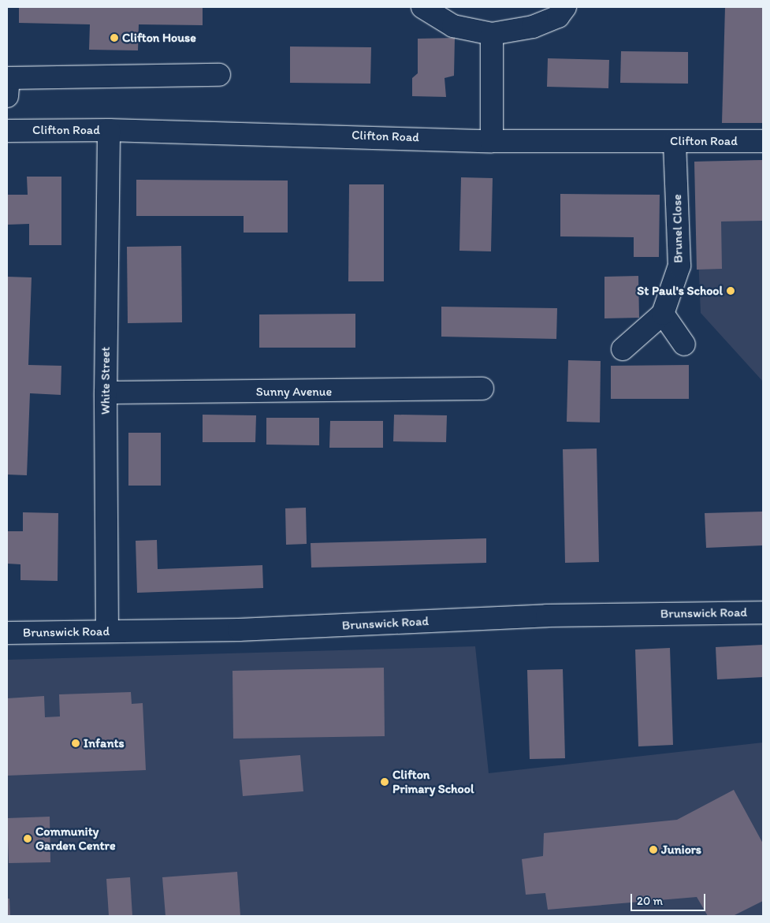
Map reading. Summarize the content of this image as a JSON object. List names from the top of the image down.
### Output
{
  "streets": {
    "street": [
      "Clifton Road",
      "Brunel Close",
      "White Street",
      "Sunny Avenue",
      "Brunswick Road"
    ]
  },
  "crossings": [
    ["Clifton Road", "Brunel Close"],
    ["Clifton Road", "White Street"],
    ["White Street", "Sunny Avenue"],
    ["White Street", "Brunswick Road"]
  ],
  "places": [
    "Clifton House",
    "St Paul's School",
    "Infants",
    "Clifton Primary School",
    "Community Garden Centre",
    "Juniors"
  ],
  "scale_bar": "20 m"
}
